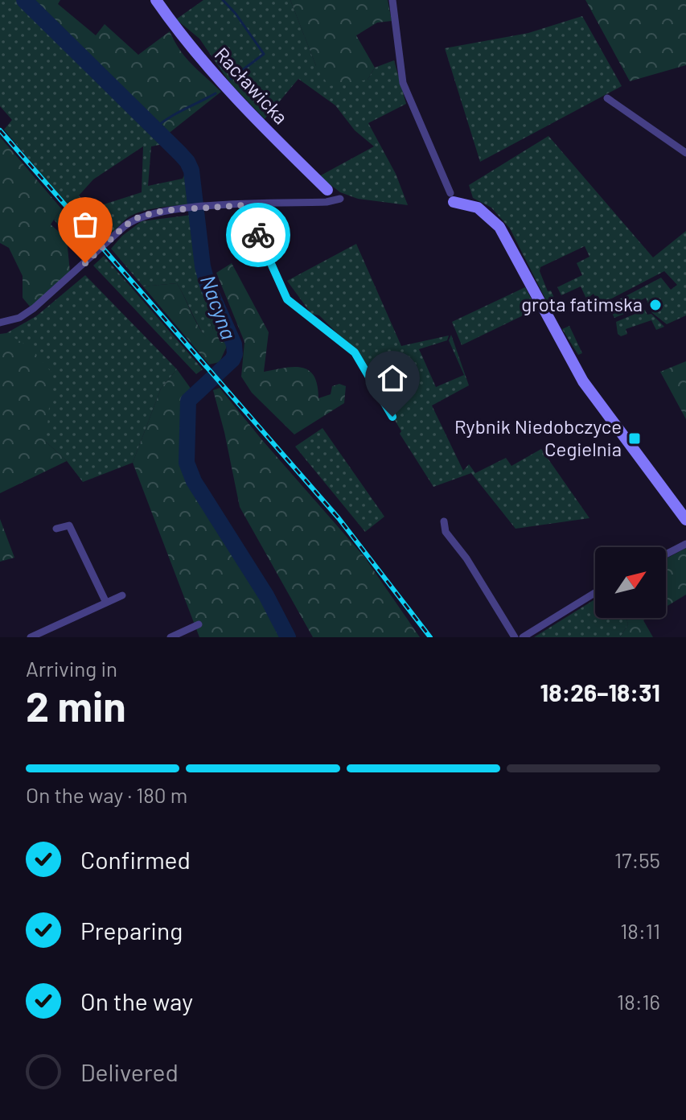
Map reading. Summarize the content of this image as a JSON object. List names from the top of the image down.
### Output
{
  "streets": {
    "street": ["Racławicka"]
  },
  "water": ["Nacyna"],
  "places": {
    "other": ["grota fatimska"],
    "transit": ["Rybnik Niedobczyce Cegielnia"]
  },
  "north": "top right",
  "page": {
    "heading": ["2 min", "Arriving in", "18:26–18:31"],
    "bar": "On the way · 180 m",
    "list": [
      ["Confirmed", "17:55"],
      ["Preparing", "18:11"],
      ["On the way", "18:16"],
      "Delivered"
    ]
  }
}
